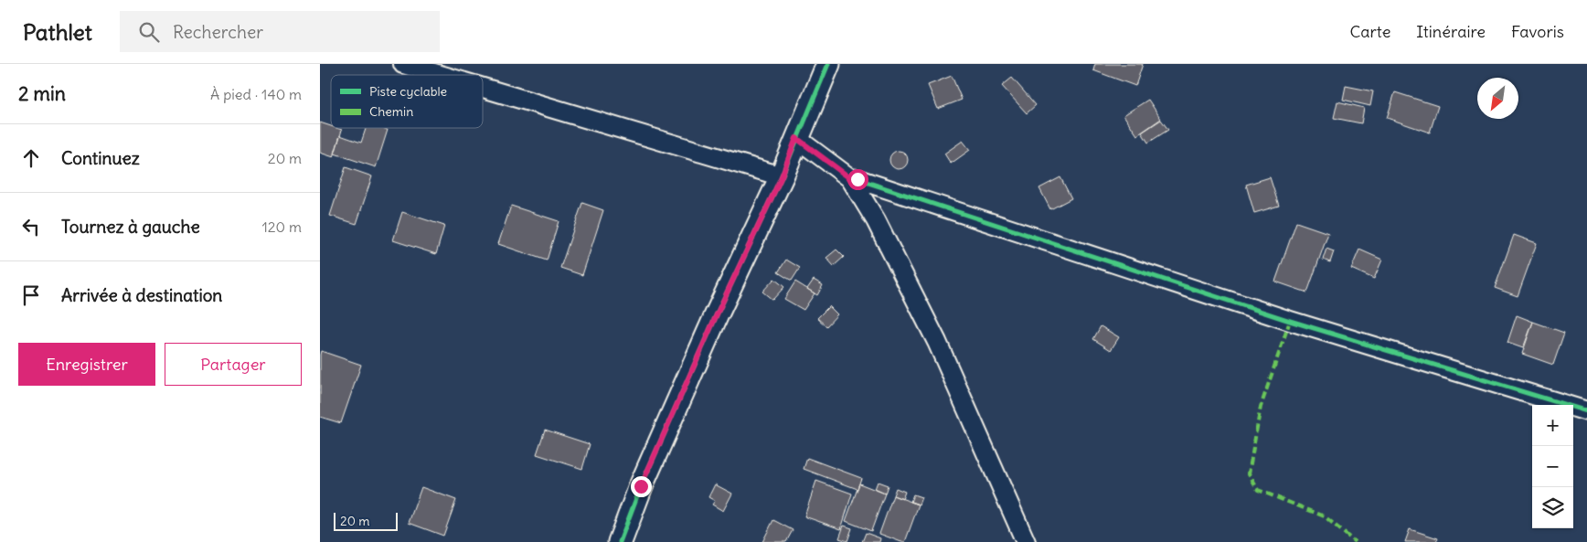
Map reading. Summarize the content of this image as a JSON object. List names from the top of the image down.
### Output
{
  "legend": ["Piste cyclable", "Chemin"],
  "scale_bar": "20 m",
  "north": "bottom left",
  "page": {
    "header": "Pathlet",
    "search": "Rechercher",
    "nav": ["Carte", "Itinéraire", "Favoris"],
    "heading": ["2 min", "À pied · 140 m"],
    "list": [
      ["Continuez", "20 m"],
      ["Tournez à gauche", "120 m"],
      "Arrivée à destination"
    ],
    "buttons": ["Enregistrer", "Partager"],
    "map_buttons": ["+", "−"],
    "scale": "20 m"
  }
}
